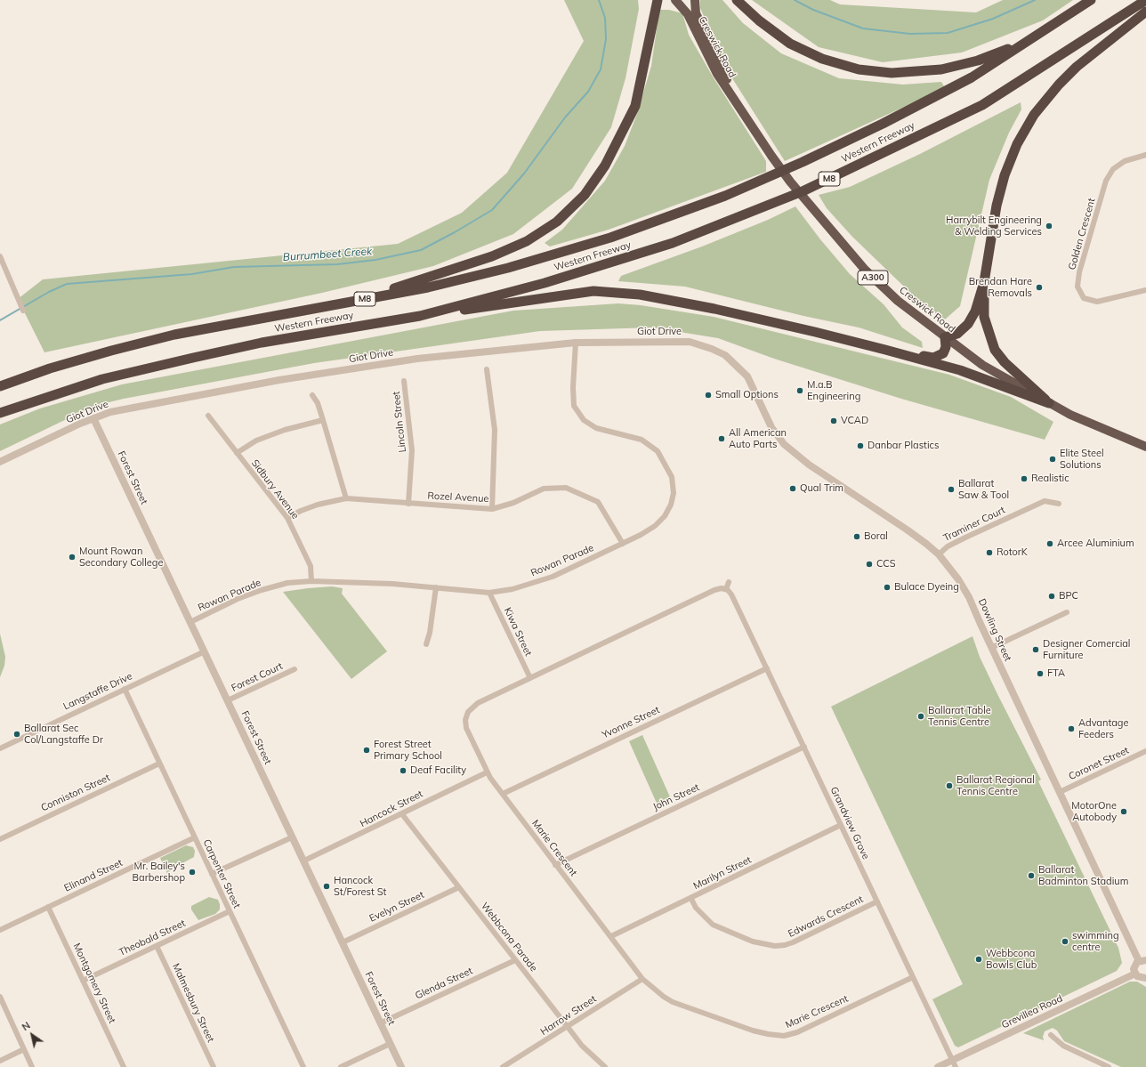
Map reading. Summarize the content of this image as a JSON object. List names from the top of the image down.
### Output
{
  "streets": {
    "highway": [
      "Creswick Road",
      "Western Freeway",
      "M8",
      "A300"
    ],
    "street": [
      "Golden Crescent",
      "Giot Drive",
      "Lincoln Street",
      "Forest Street",
      "Sidbury Avenue",
      "Rozel Avenue",
      "Traminer Court",
      "Rowan Parade",
      "Dowling Street",
      "Kiwa Street",
      "Forest Court",
      "Langstaffe Drive",
      "Yvonne Street",
      "Coronet Street",
      "Conniston Street",
      "John Street",
      "Hancock Street",
      "Grandview Grove",
      "Marie Crescent",
      "Marilyn Street",
      "Carpenter Street",
      "Elinand Street",
      "Evelyn Street",
      "Edwards Crescent",
      "Webbcona Parade",
      "Theobald Street",
      "Montgomery Street",
      "Glenda Street",
      "Malmesbury Street",
      "Grevillea Road",
      "Harrow Street"
    ]
  },
  "crossings": [
    ["Giot Drive", "Forest Street"],
    ["Giot Drive", "Rowan Parade"],
    ["Giot Drive", "Dowling Street"],
    ["Lincoln Street", "Rozel Avenue"],
    ["Forest Street", "Rowan Parade"],
    ["Forest Street", "Forest Court"],
    ["Forest Street", "Langstaffe Drive"],
    ["Forest Street", "Hancock Street"],
    ["Forest Street", "Evelyn Street"],
    ["Forest Street", "Glenda Street"],
    ["Sidbury Avenue", "Rozel Avenue"],
    ["Sidbury Avenue", "Rowan Parade"],
    ["Rozel Avenue", "Rowan Parade"],
    ["Traminer Court", "Dowling Street"],
    ["Rowan Parade", "Kiwa Street"],
    ["Dowling Street", "Coronet Street"],
    ["Kiwa Street", "Marie Crescent"],
    ["Langstaffe Drive", "Carpenter Street"],
    ["Yvonne Street", "Grandview Grove"],
    ["Yvonne Street", "Marie Crescent"],
    ["Conniston Street", "Carpenter Street"],
    ["John Street", "Grandview Grove"],
    ["John Street", "Marie Crescent"],
    ["Hancock Street", "Marie Crescent"],
    ["Hancock Street", "Webbcona Parade"],
    ["Grandview Grove", "Marie Crescent"],
    ["Grandview Grove", "Marilyn Street"],
    ["Grandview Grove", "Edwards Crescent"],
    ["Grandview Grove", "Grevillea Road"],
    ["Marie Crescent", "Marilyn Street"],
    ["Marie Crescent", "Harrow Street"],
    ["Marilyn Street", "Edwards Crescent"],
    ["Carpenter Street", "Elinand Street"],
    ["Carpenter Street", "Theobald Street"],
    ["Elinand Street", "Montgomery Street"],
    ["Evelyn Street", "Webbcona Parade"],
    ["Webbcona Parade", "Glenda Street"],
    ["Webbcona Parade", "Harrow Street"],
    ["Theobald Street", "Montgomery Street"],
    ["Theobald Street", "Malmesbury Street"]
  ],
  "water": ["Burrumbeet Creek"],
  "places": [
    "Harrybilt Engineering & Welding Services",
    "Brendan Hare Removals",
    "M.a.B Engineering",
    "Small Options",
    "VCAD",
    "All American Auto Parts",
    "Danbar Plastics",
    "Elite Steel Solutions",
    "Realistic",
    "Qual Trim",
    "Ballarat Saw & Tool",
    "Boral",
    "Arcee Aluminium",
    "RotorK",
    "Mount Rowan Secondary College",
    "CCS",
    "Bulace Dyeing",
    "BPC",
    "Designer Comercial Furniture",
    "FTA",
    "Ballarat Table Tennis Centre",
    "Advantage Feeders",
    "Ballarat Sec Col/Langstaffe Dr",
    "Forest Street Primary School",
    "Deaf Facility",
    "Ballarat Regional Tennis Centre",
    "MotorOne Autobody",
    "Mr. Bailey's Barbershop",
    "Ballarat Badminton Stadium",
    "Hancock St/Forest St",
    "swimming centre",
    "Webbcona Bowls Club"
  ],
  "north": "top left"
}
